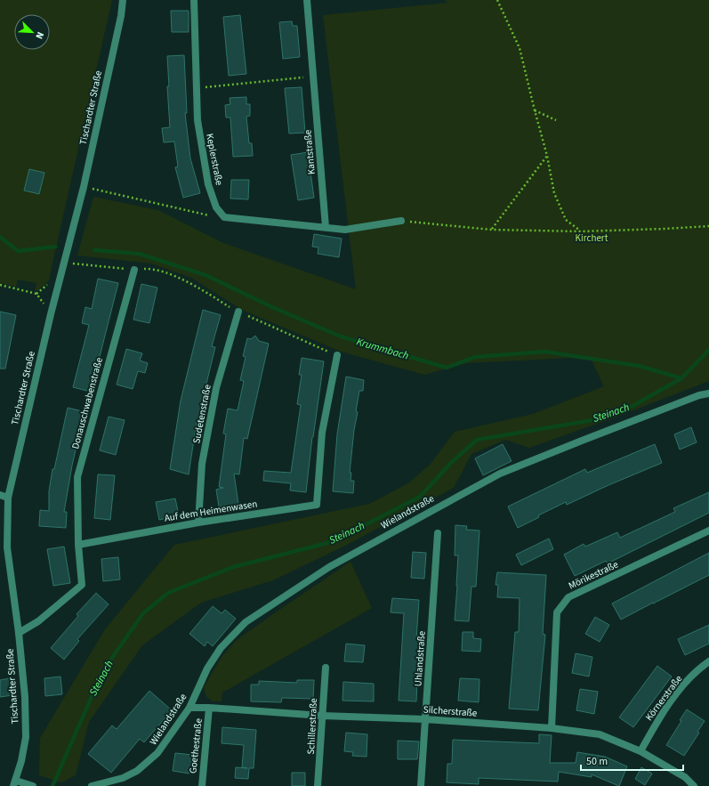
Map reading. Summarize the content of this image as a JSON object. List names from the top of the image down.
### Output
{
  "streets": {
    "street": [
      "Tischardter Straße",
      "Kantstraße",
      "Keplerstraße",
      "Donauschwabenstraße",
      "Sudetenstraße",
      "Auf dem Heimenwasen",
      "Wielandstraße",
      "Mörikestraße",
      "Uhlandstraße",
      "Körnerstraße",
      "Silcherstraße",
      "Schillerstraße",
      "Goethestraße"
    ]
  },
  "crossings": [
    ["Donauschwabenstraße", "Auf dem Heimenwasen"],
    ["Sudetenstraße", "Auf dem Heimenwasen"],
    ["Wielandstraße", "Silcherstraße"],
    ["Mörikestraße", "Silcherstraße"],
    ["Uhlandstraße", "Silcherstraße"],
    ["Körnerstraße", "Silcherstraße"],
    ["Silcherstraße", "Schillerstraße"],
    ["Silcherstraße", "Goethestraße"]
  ],
  "water": ["Krummbach", "Steinach"],
  "parks": ["Kirchert"],
  "scale_bar": "50 m",
  "north": "bottom right"
}
